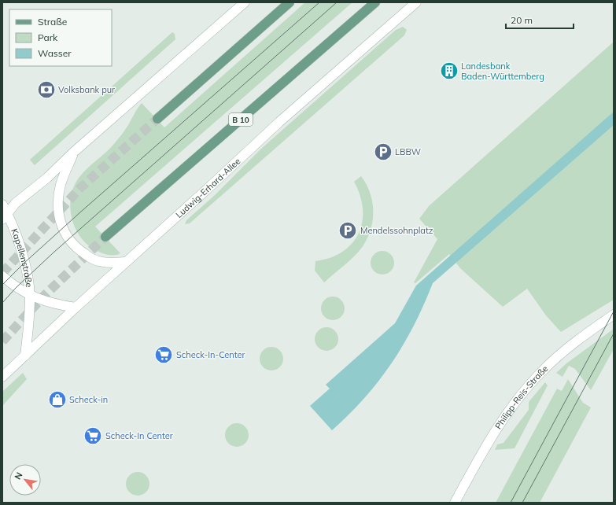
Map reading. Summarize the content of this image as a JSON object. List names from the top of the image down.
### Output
{
  "streets": {
    "main road": [
      "B 10",
      "Ludwig-Erhard-Allee",
      "Kapellenstraße",
      "Philipp-Reis-Straße"
    ]
  },
  "crossings": [
    ["Ludwig-Erhard-Allee", "Kapellenstraße"]
  ],
  "places": {
    "building": ["Landesbank Baden-Württemberg"],
    "bank": ["Volksbank pur"],
    "parking": ["LBBW", "Mendelssohnplatz"],
    "supermarket": ["Scheck-In-Center", "Scheck-In Center"],
    "shop": ["Scheck-in"]
  },
  "legend": ["Straße", "Park", "Wasser"],
  "scale_bar": "20 m",
  "north": "top left"
}
